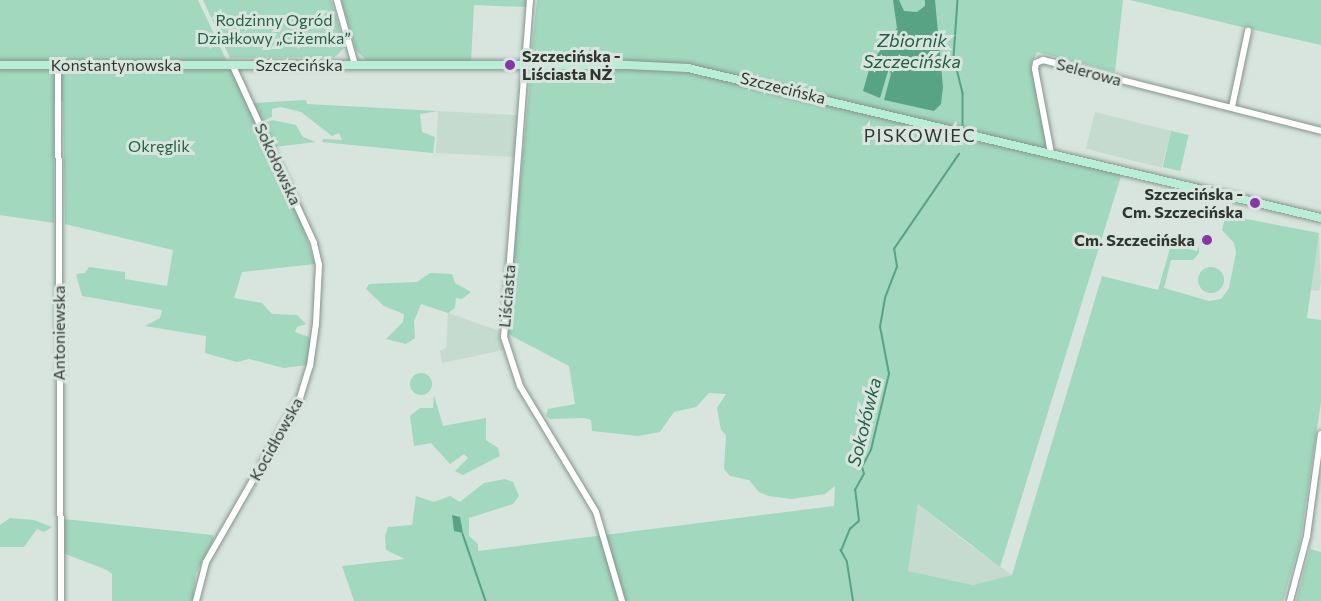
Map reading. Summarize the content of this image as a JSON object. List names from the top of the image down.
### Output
{
  "streets": {
    "main road": ["Konstantynowska", "Szczecińska"],
    "street": [
      "Selerowa",
      "Sokołowska",
      "Liściasta",
      "Antoniewska",
      "Kocidłowska"
    ]
  },
  "crossings": [
    ["Konstantynowska", "Szczecińska"],
    ["Konstantynowska", "Sokołowska"],
    ["Konstantynowska", "Antoniewska"],
    ["Szczecińska", "Selerowa"],
    ["Szczecińska", "Sokołowska"],
    ["Szczecińska", "Liściasta"],
    ["Sokołowska", "Kocidłowska"]
  ],
  "districts": ["PISKOWIEC"],
  "water": ["Zbiornik Szczecińska", "Sokołówka"],
  "parks": ["Rodzinny Ogród Działkowy „Ciżemka”", "Okręglik"],
  "places": ["Szczecińska - Liściasta NŻ", "Szczecińska - Cm. Szczecińska", "Cm. Szczecińska"]
}
